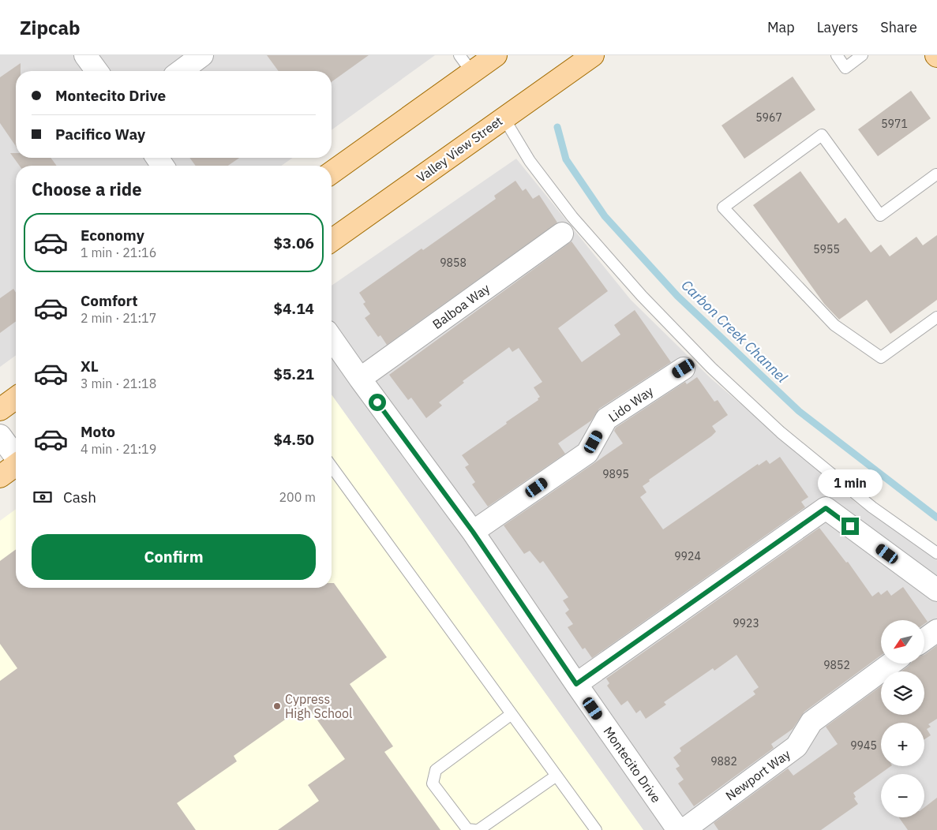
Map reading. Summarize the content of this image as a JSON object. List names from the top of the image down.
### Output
{
  "streets": {
    "main road": ["Valley View Street"],
    "street": [
      "Balboa Way",
      "Lido Way",
      "Montecito Drive",
      "Newport Way"
    ]
  },
  "crossings": [
    ["Balboa Way", "Montecito Drive"],
    ["Lido Way", "Montecito Drive"]
  ],
  "water": ["Carbon Creek Channel"],
  "places": ["Cypress High School"],
  "house_numbers": [
    "5967",
    "5971",
    "5955",
    "9858",
    "9895",
    "9924",
    "9923",
    "9852",
    "9945",
    "9882"
  ],
  "north": "bottom left",
  "page": {
    "header": "Zipcab",
    "nav": ["Map", "Layers", "Share"],
    "banner": ["Montecito Drive", "Pacifico Way"],
    "heading": "Choose a ride",
    "list": [
      {
        "name": "Economy",
        "note": "1 min · 21:16",
        "value": "$3.06"
      },
      {
        "name": "Comfort",
        "note": "2 min · 21:17",
        "value": "$4.14"
      },
      {
        "name": "XL",
        "note": "3 min · 21:18",
        "value": "$5.21"
      },
      {
        "name": "Moto",
        "note": "4 min · 21:19",
        "value": "$4.50"
      }
    ],
    "bubble": "1 min",
    "pay": ["Cash", "200 m"],
    "buttons": "Confirm",
    "map_buttons": ["+", "−"]
  }
}
